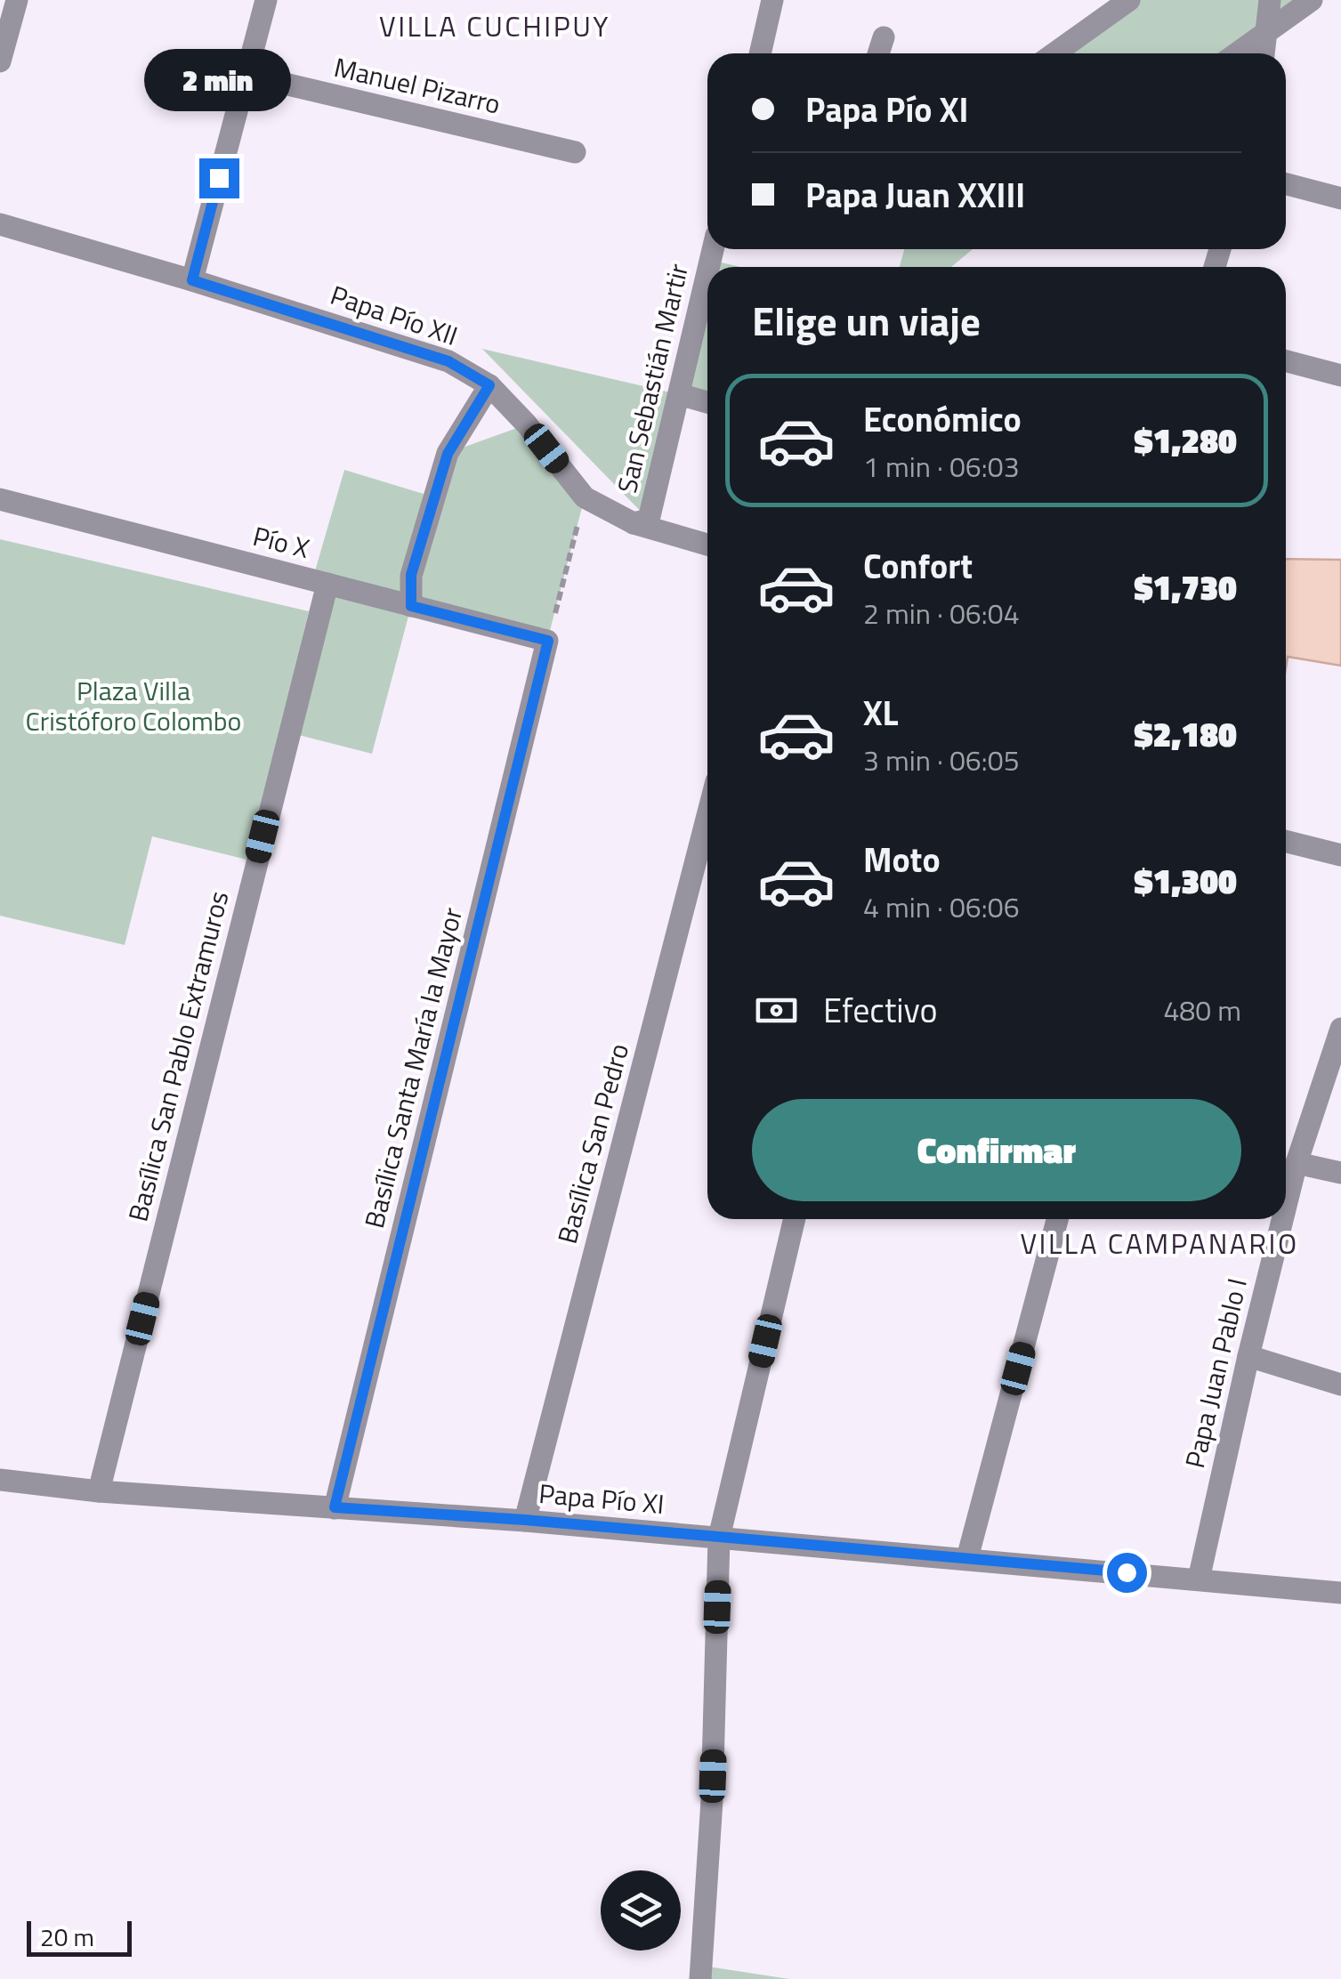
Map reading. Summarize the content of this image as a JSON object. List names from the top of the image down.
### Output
{
  "streets": {
    "street": [
      "Manuel Pizarro",
      "Papa Pío XII",
      "San Sebastián Martir",
      "Pío X",
      "Basílica San Pablo Extramuros",
      "Basílica Santa María la Mayor",
      "Basílica San Pedro",
      "Papa Juan Pablo I",
      "Papa Pío XI"
    ]
  },
  "crossings": [
    ["Papa Pío XII", "San Sebastián Martir"],
    ["Pío X", "Basílica San Pablo Extramuros"],
    ["Pío X", "Basílica Santa María la Mayor"],
    ["Basílica San Pablo Extramuros", "Papa Pío XI"],
    ["Basílica Santa María la Mayor", "Papa Pío XI"],
    ["Basílica San Pedro", "Papa Pío XI"],
    ["Papa Juan Pablo I", "Papa Pío XI"]
  ],
  "districts": ["VILLA CUCHIPUY", "VILLA CAMPANARIO"],
  "parks": ["Plaza Villa Cristóforo Colombo"],
  "scale_bar": "20 m",
  "page": {
    "bubble": "2 min",
    "banner": ["Papa Pío XI", "Papa Juan XXIII"],
    "heading": "Elige un viaje",
    "list": [
      {
        "name": "Económico",
        "note": "1 min · 06:03",
        "value": "$1,280"
      },
      {
        "name": "Confort",
        "note": "2 min · 06:04",
        "value": "$1,730"
      },
      {
        "name": "XL",
        "note": "3 min · 06:05",
        "value": "$2,180"
      },
      {
        "name": "Moto",
        "note": "4 min · 06:06",
        "value": "$1,300"
      }
    ],
    "pay": ["Efectivo", "480 m"],
    "buttons": "Confirmar",
    "scale": "20 m"
  }
}
